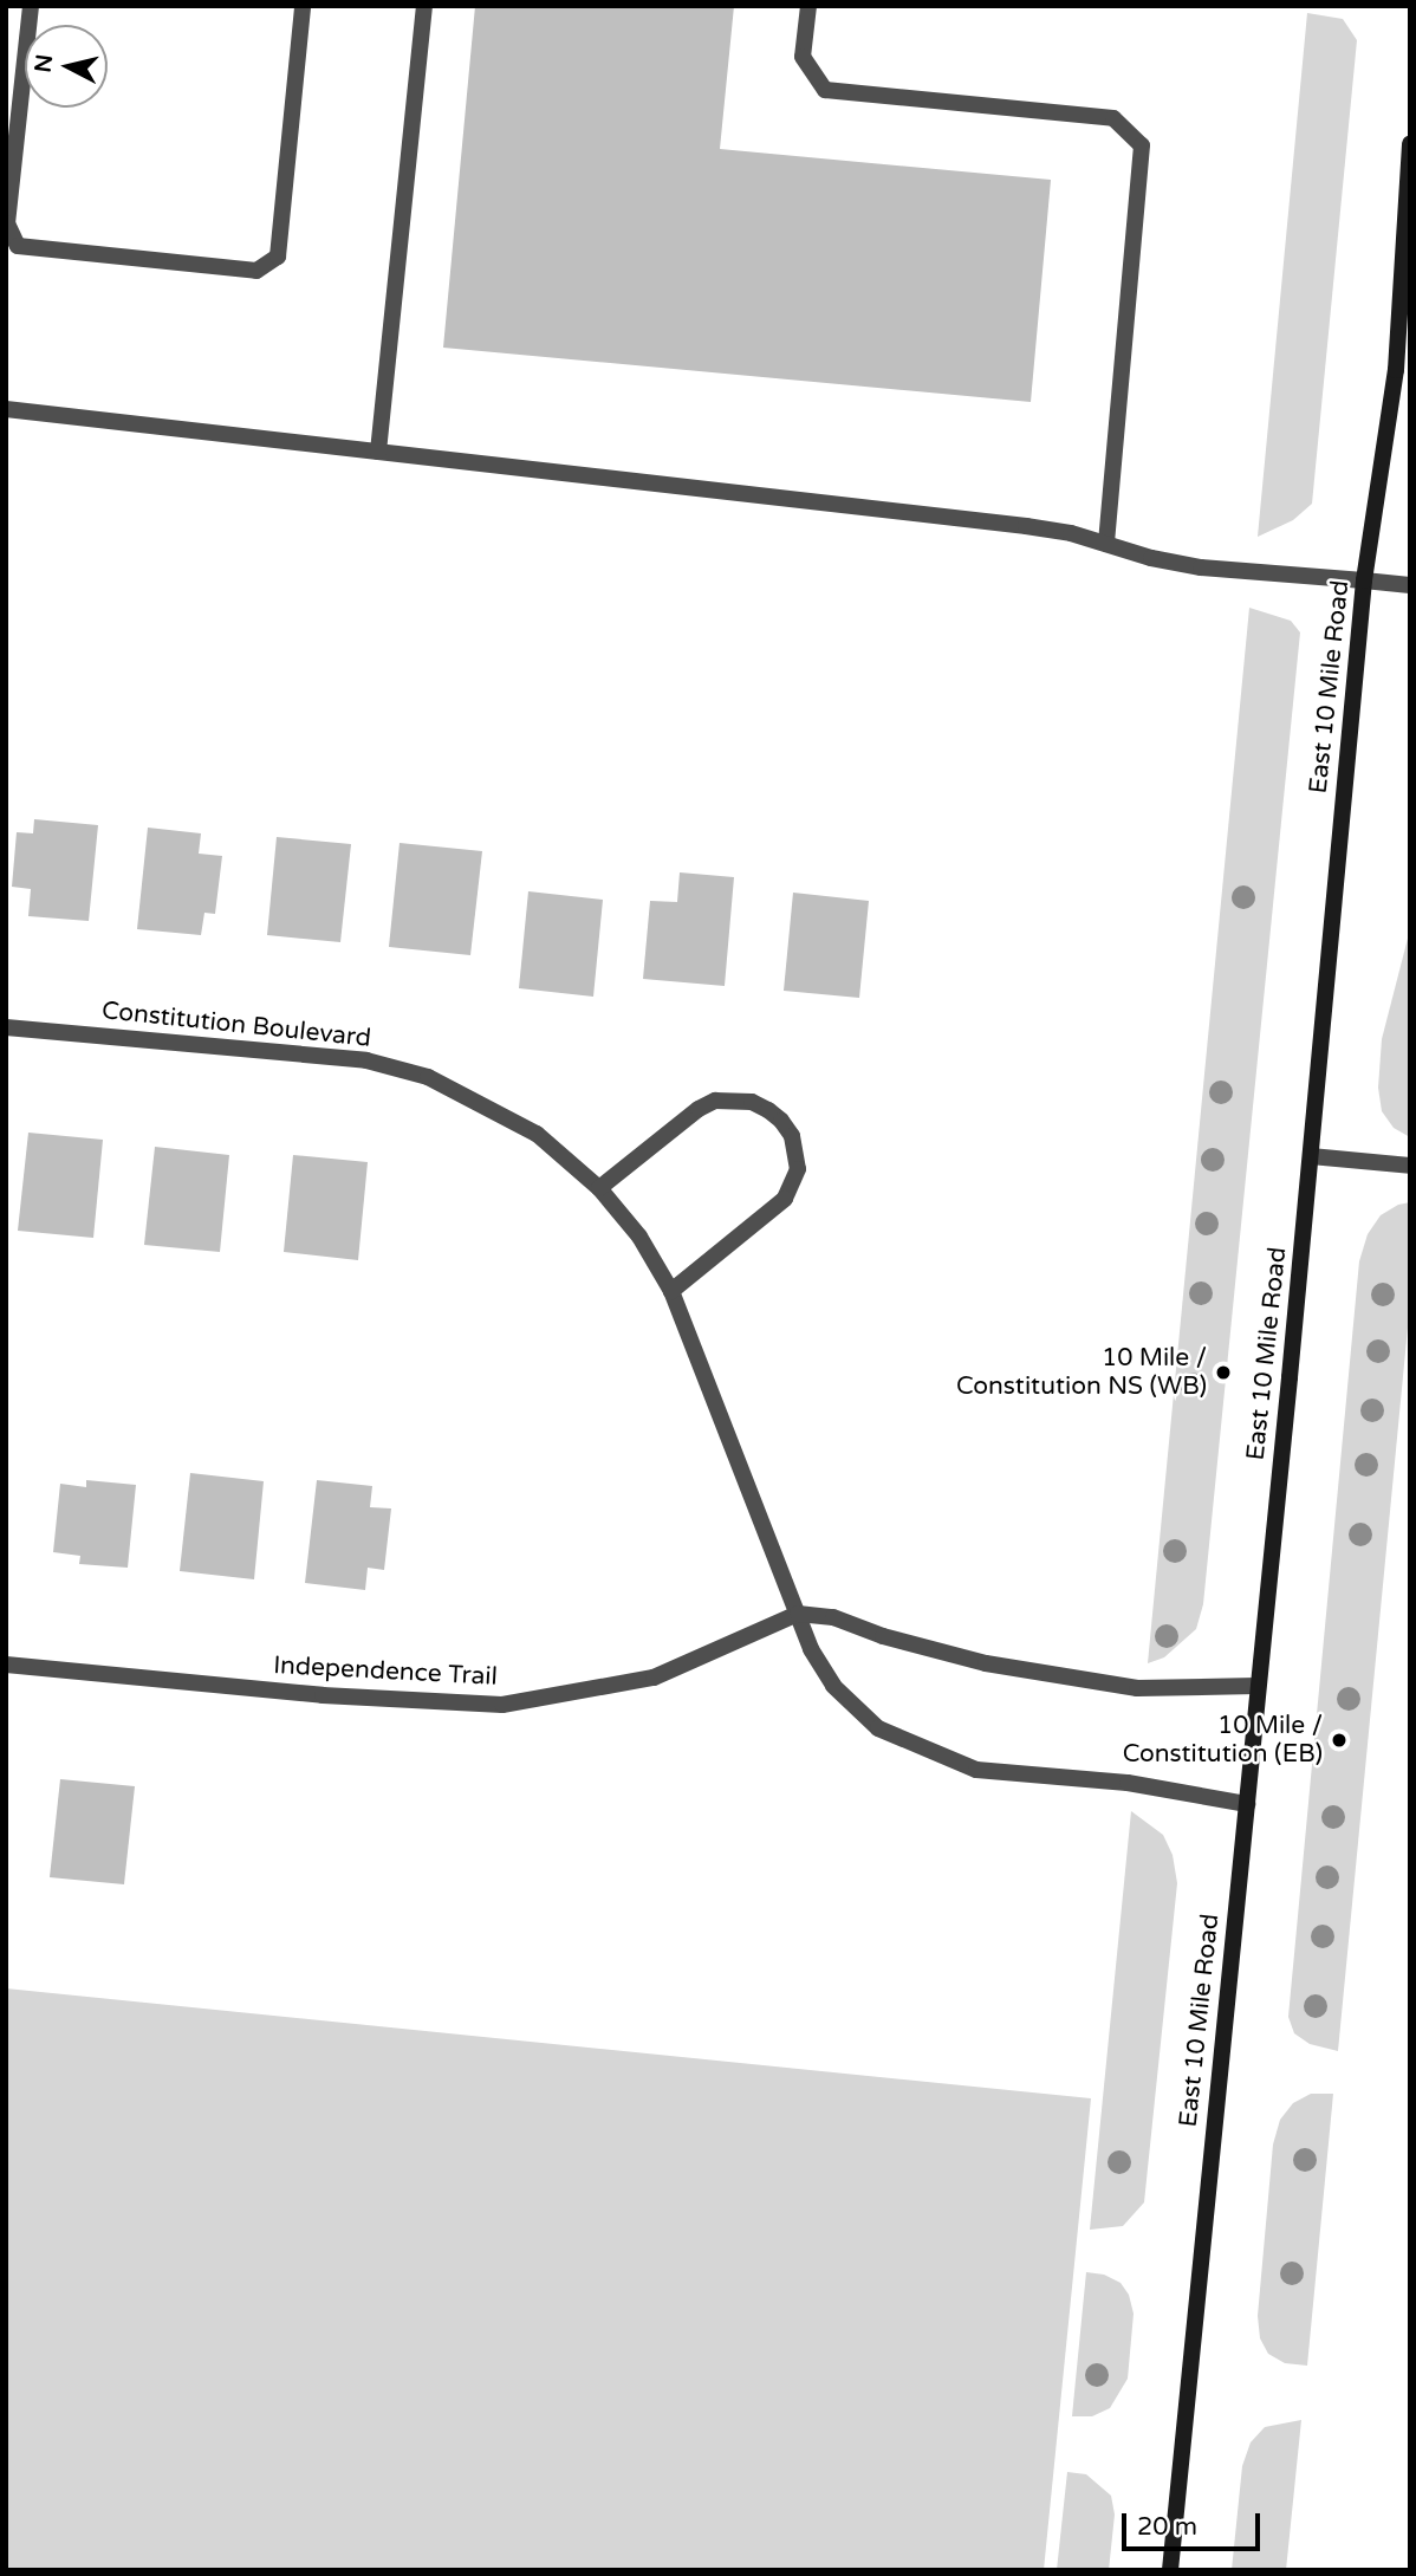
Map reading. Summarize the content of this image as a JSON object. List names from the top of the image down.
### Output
{
  "streets": {
    "main road": ["East 10 Mile Road"],
    "street": ["Constitution Boulevard", "Independence Trail"]
  },
  "crossings": [
    ["East 10 Mile Road", "Constitution Boulevard"],
    ["Constitution Boulevard", "Independence Trail"]
  ],
  "places": ["10 Mile / Constitution NS (WB)", "10 Mile / Constitution (EB)"],
  "scale_bar": "20 m",
  "north": "left"
}
